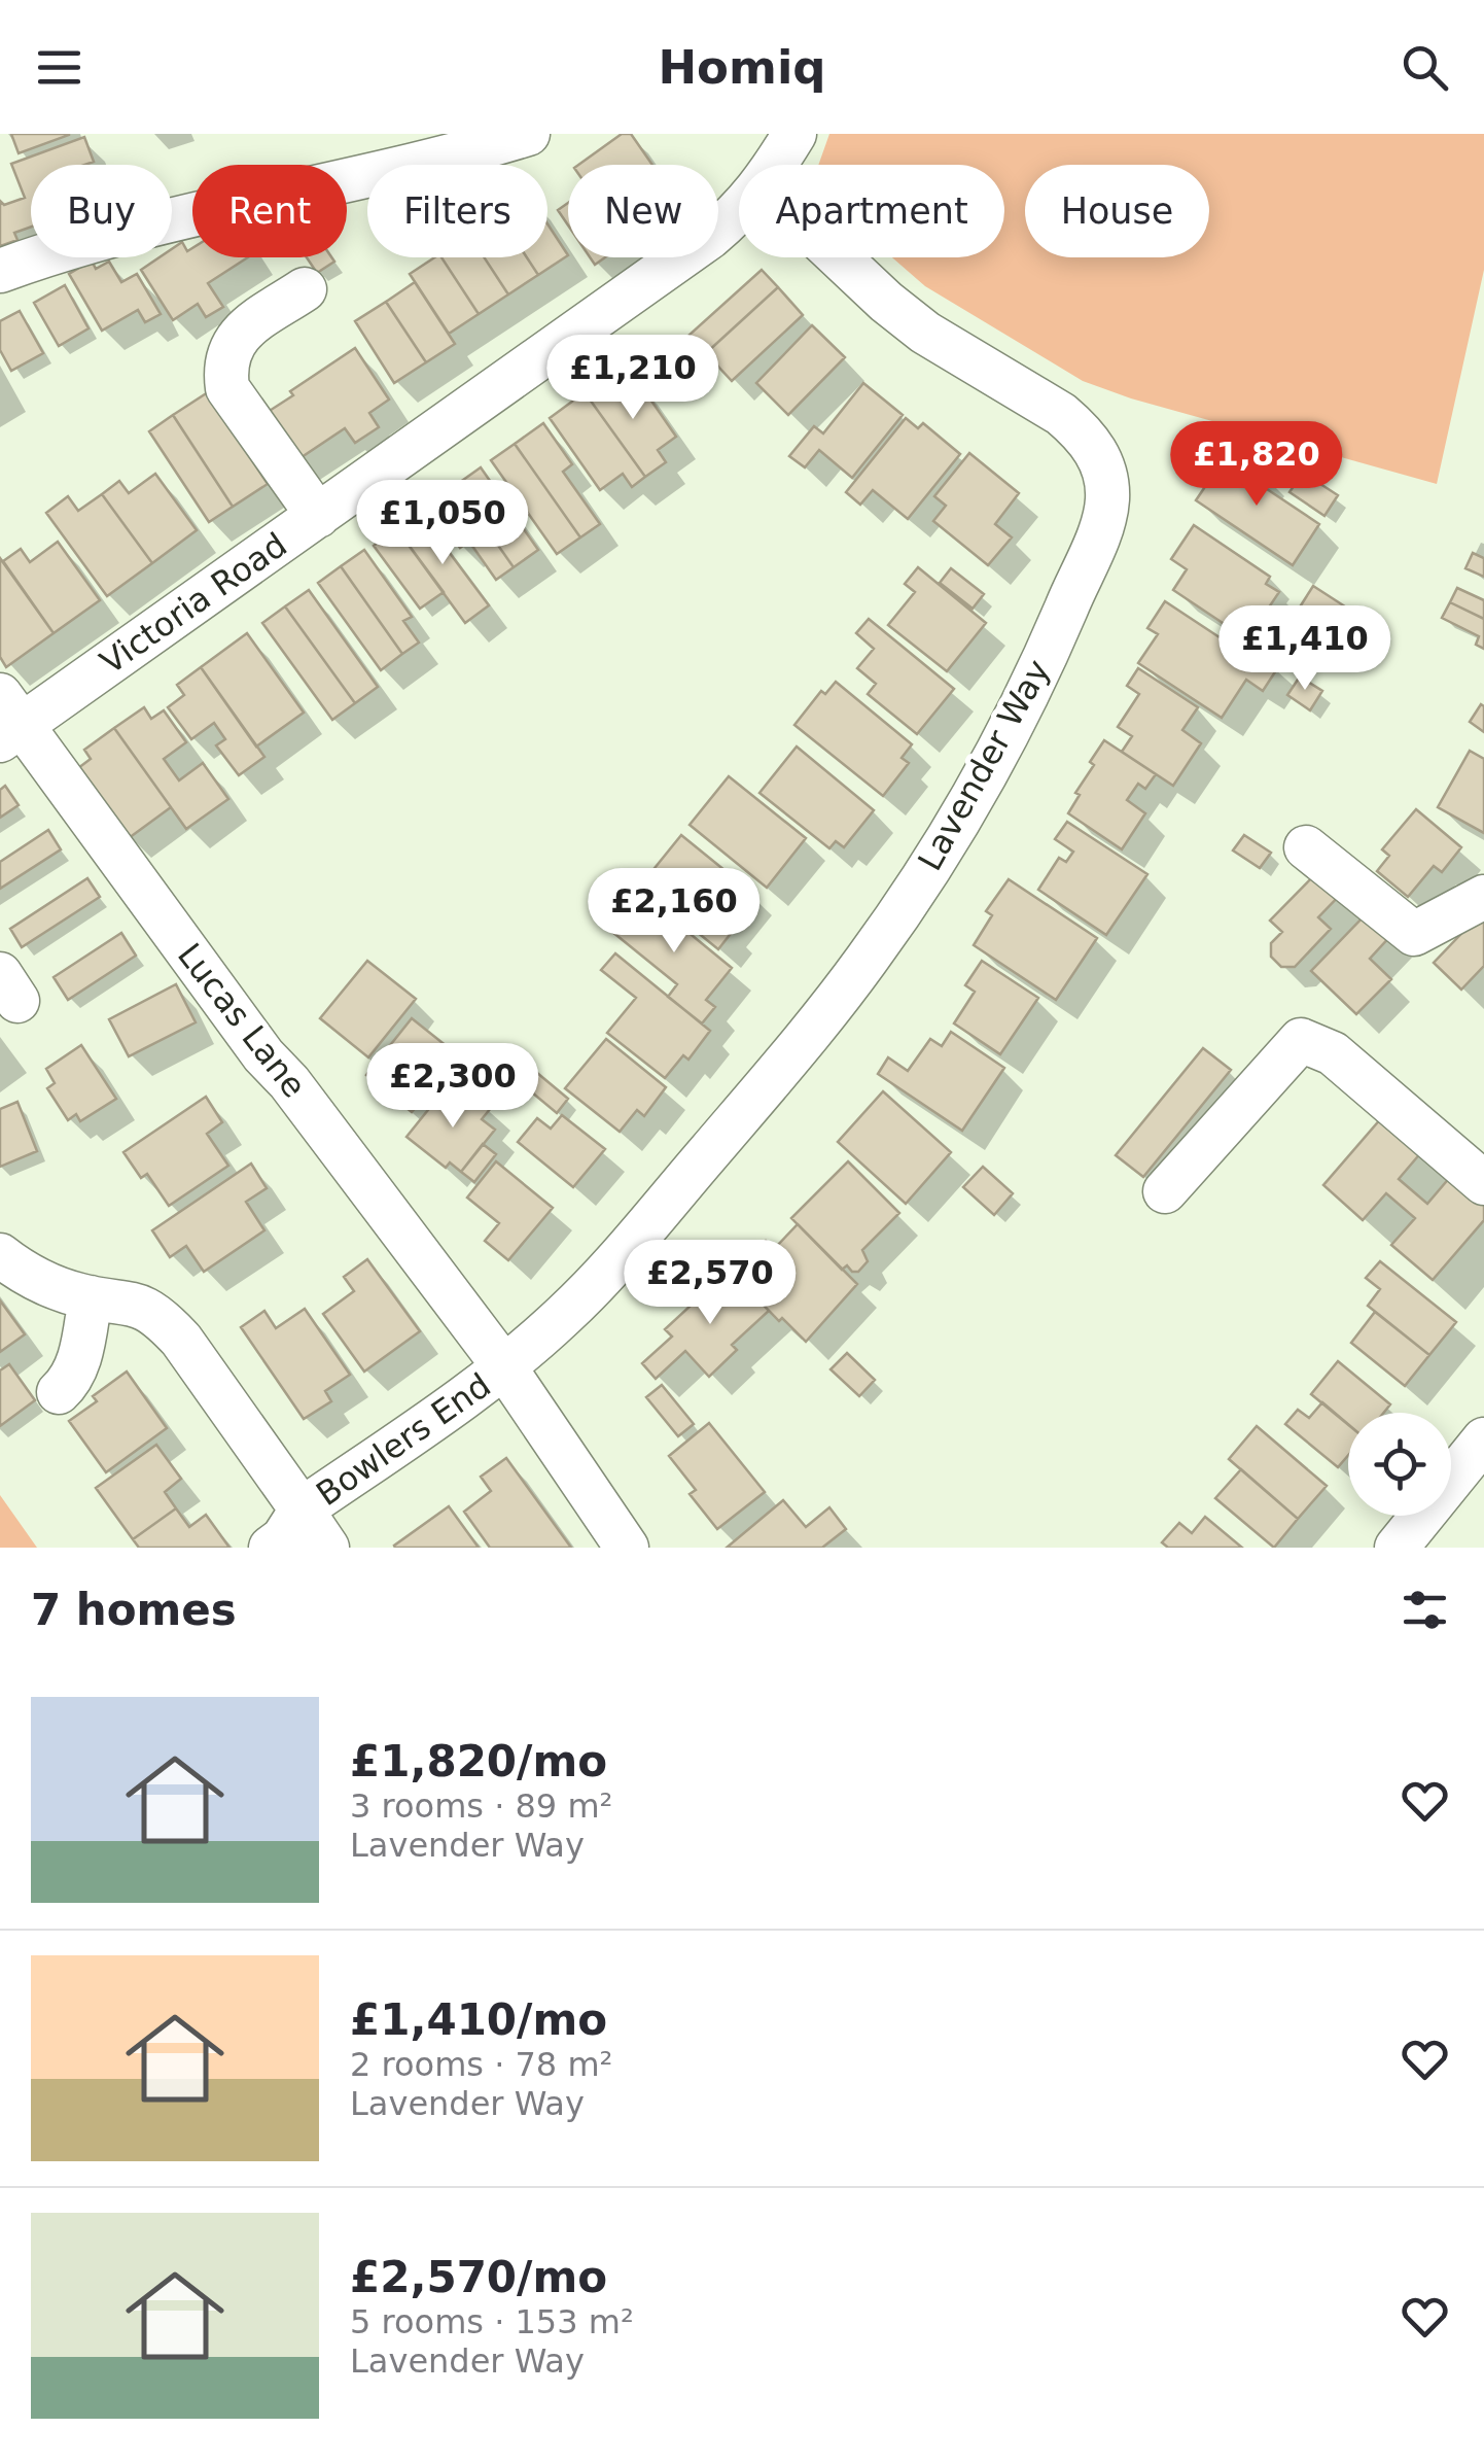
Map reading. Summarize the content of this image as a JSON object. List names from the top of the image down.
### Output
{
  "streets": {
    "street": [
      "Victoria Road",
      "Lavender Way",
      "Lucas Lane",
      "Bowlers End"
    ]
  },
  "crossings": [
    ["Victoria Road", "Lucas Lane"],
    ["Lavender Way", "Lucas Lane"],
    ["Lavender Way", "Bowlers End"],
    ["Lucas Lane", "Bowlers End"]
  ],
  "page": {
    "header": "Homiq",
    "chip": [
      "Buy",
      "Rent",
      "Filters",
      "New",
      "Apartment",
      "House"
    ],
    "price": [
      "£1,210",
      "£1,820",
      "£1,050",
      "£1,410",
      "£2,160",
      "£2,300",
      "£2,570"
    ],
    "heading": "7 homes",
    "list": [
      {
        "name": "£1,820/mo",
        "note": "3 rooms · 89 m² · Lavender Way"
      },
      {
        "name": "£1,410/mo",
        "note": "2 rooms · 78 m² · Lavender Way"
      },
      {
        "name": "£2,570/mo",
        "note": "5 rooms · 153 m² · Lavender Way"
      }
    ]
  }
}
